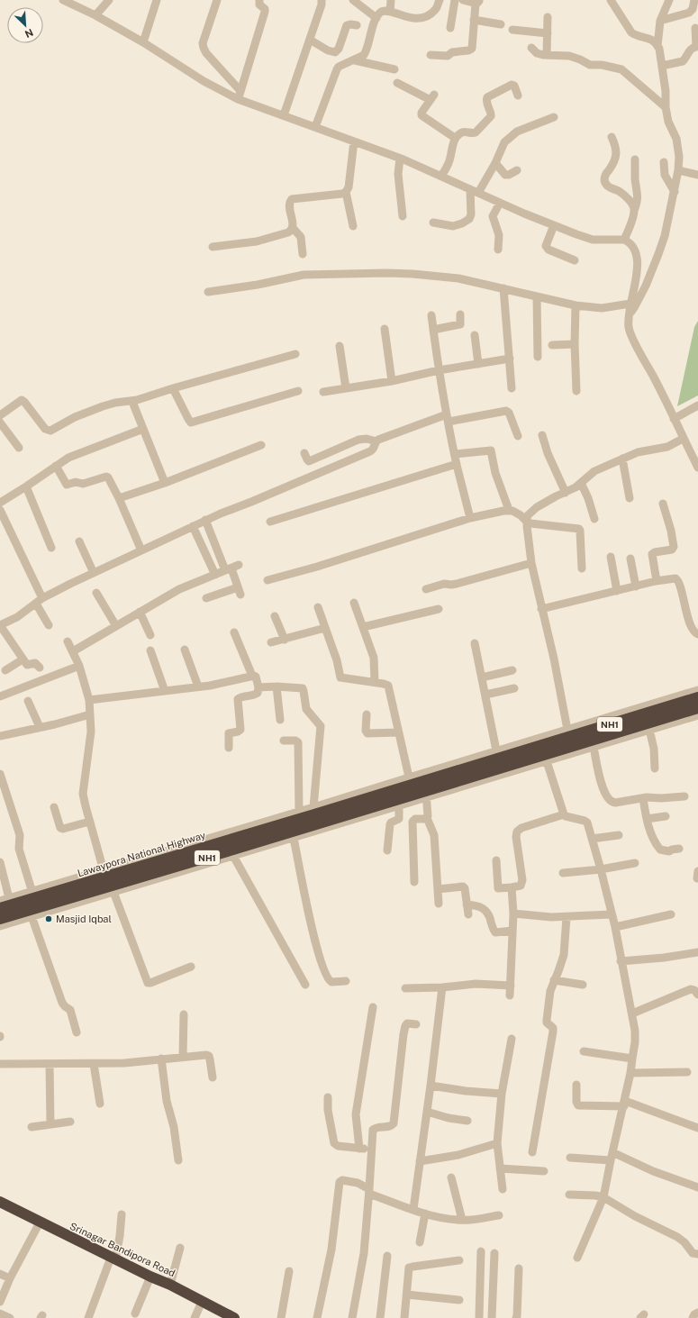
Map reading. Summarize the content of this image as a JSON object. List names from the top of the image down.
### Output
{
  "streets": {
    "highway": ["NH1", "Lawaypora National Highway", "Srinagar Bandipora Road"]
  },
  "crossings": [
    ["NH1", "Lawaypora National Highway"]
  ],
  "places": ["Masjid Iqbal"],
  "north": "bottom right"
}
